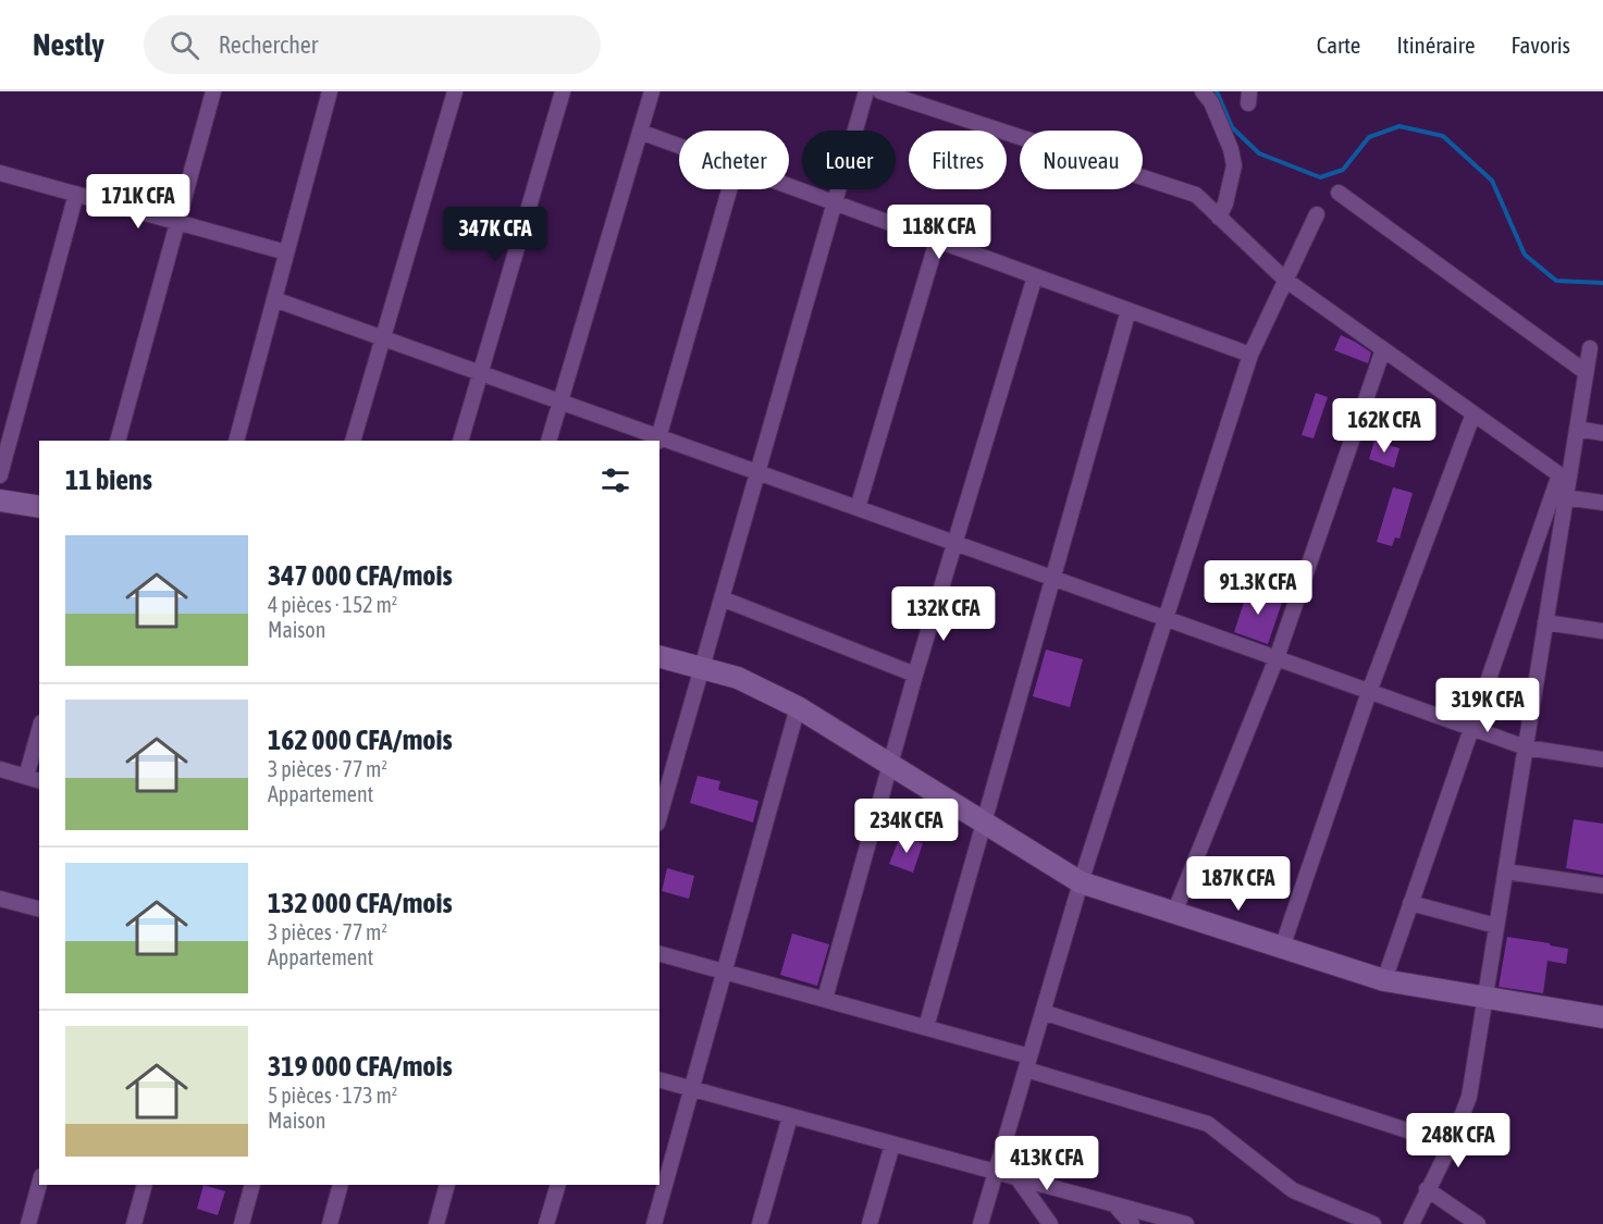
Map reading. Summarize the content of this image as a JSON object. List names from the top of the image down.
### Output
{
  "page": {
    "header": "Nestly",
    "search": "Rechercher",
    "nav": ["Carte", "Itinéraire", "Favoris"],
    "chip": [
      "Acheter",
      "Louer",
      "Filtres",
      "Nouveau"
    ],
    "price": [
      "171K CFA",
      "118K CFA",
      "347K CFA",
      "162K CFA",
      "91.3K CFA",
      "132K CFA",
      "319K CFA",
      "234K CFA",
      "187K CFA",
      "248K CFA",
      "413K CFA"
    ],
    "heading": "11 biens",
    "list": [
      {
        "name": "347 000 CFA/mois",
        "note": "4 pièces · 152 m² · Maison"
      },
      {
        "name": "162 000 CFA/mois",
        "note": "3 pièces · 77 m² · Appartement"
      },
      {
        "name": "132 000 CFA/mois",
        "note": "3 pièces · 77 m² · Appartement"
      },
      {
        "name": "319 000 CFA/mois",
        "note": "5 pièces · 173 m² · Maison"
      }
    ]
  }
}
